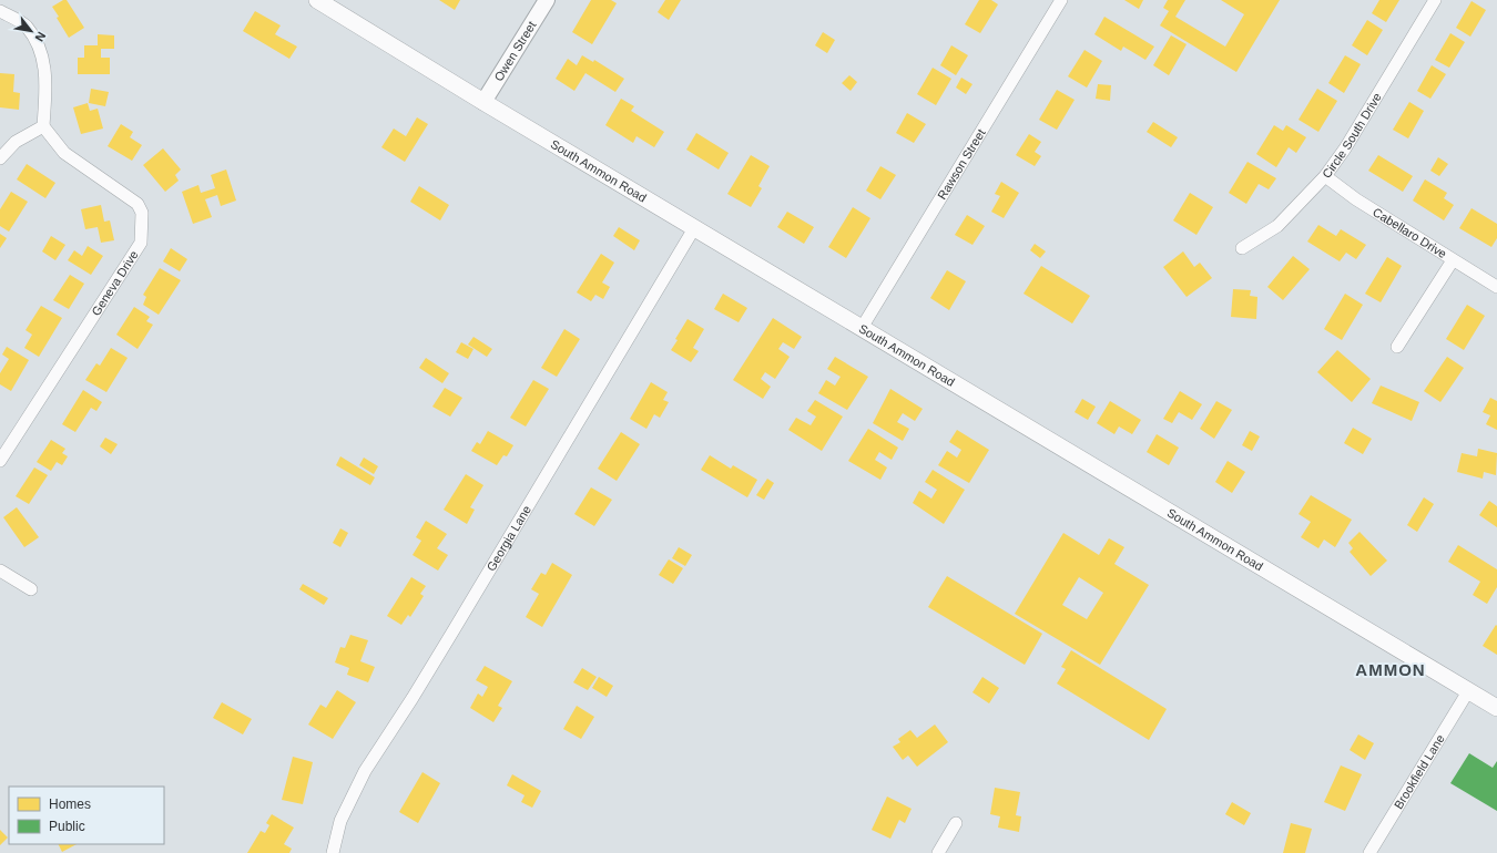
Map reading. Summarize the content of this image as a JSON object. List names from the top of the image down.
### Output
{
  "streets": {
    "main road": ["South Ammon Road"],
    "street": [
      "Owen Street",
      "Circle South Drive",
      "Rawson Street",
      "Cabellaro Drive",
      "Geneva Drive",
      "Georgia Lane",
      "Brookfield Lane"
    ]
  },
  "crossings": [
    ["Owen Street", "South Ammon Road"],
    ["Circle South Drive", "Cabellaro Drive"],
    ["Rawson Street", "South Ammon Road"],
    ["South Ammon Road", "Georgia Lane"],
    ["South Ammon Road", "Brookfield Lane"]
  ],
  "districts": ["AMMON"],
  "legend": ["Homes", "Public"],
  "north": "bottom right"
}
